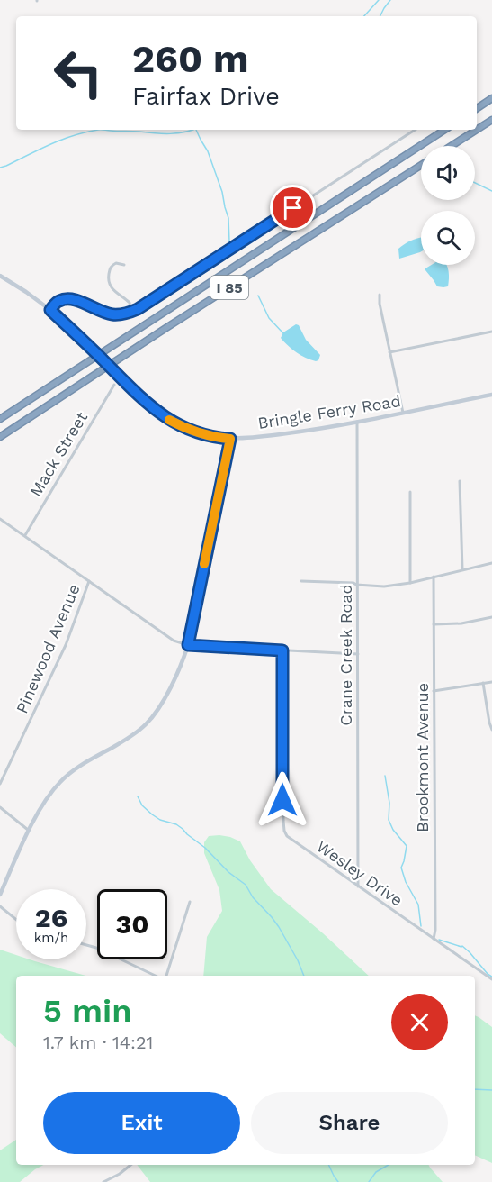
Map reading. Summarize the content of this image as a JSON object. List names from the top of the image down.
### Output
{
  "streets": {
    "highway": ["I 85"],
    "street": [
      "Bringle Ferry Road",
      "Mack Street",
      "Pinewood Avenue",
      "Crane Creek Road",
      "Brookmont Avenue",
      "Wesley Drive"
    ]
  },
  "crossings": [
    ["Bringle Ferry Road", "Crane Creek Road"],
    ["Mack Street", "Pinewood Avenue"],
    ["Pinewood Avenue", "Crane Creek Road"],
    ["Pinewood Avenue", "Wesley Drive"],
    ["Crane Creek Road", "Wesley Drive"],
    ["Brookmont Avenue", "Wesley Drive"]
  ],
  "page": {
    "turn": ["260 m", "Fairfax Drive"],
    "speed": "26 km/h",
    "limit": "30",
    "heading": ["5 min", "1.7 km · 14:21"],
    "buttons": ["Exit", "Share"]
  }
}
